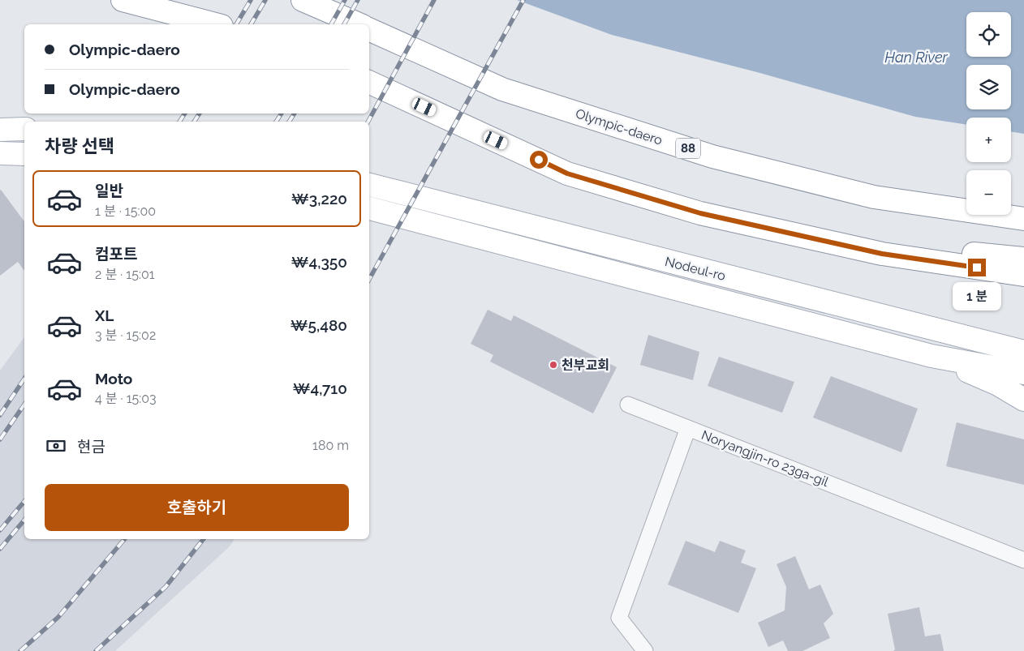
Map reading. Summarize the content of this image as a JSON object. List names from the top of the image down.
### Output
{
  "streets": {
    "main road": ["Olympic-daero", "88", "Nodeul-ro"],
    "street": ["Noryangjin-ro 23ga-gil"]
  },
  "water": ["Han River"],
  "places": ["천부교회"],
  "page": {
    "map_buttons": ["+", "−"],
    "banner": ["Olympic-daero", "Olympic-daero"],
    "heading": "차량 선택",
    "list": [
      {
        "name": "일반",
        "note": "1 분 · 15:00",
        "value": "₩3,220"
      },
      {
        "name": "컴포트",
        "note": "2 분 · 15:01",
        "value": "₩4,350"
      },
      {
        "name": "XL",
        "note": "3 분 · 15:02",
        "value": "₩5,480"
      },
      {
        "name": "Moto",
        "note": "4 분 · 15:03",
        "value": "₩4,710"
      }
    ],
    "bubble": "1 분",
    "pay": ["현금", "180 m"],
    "buttons": "호출하기"
  }
}
